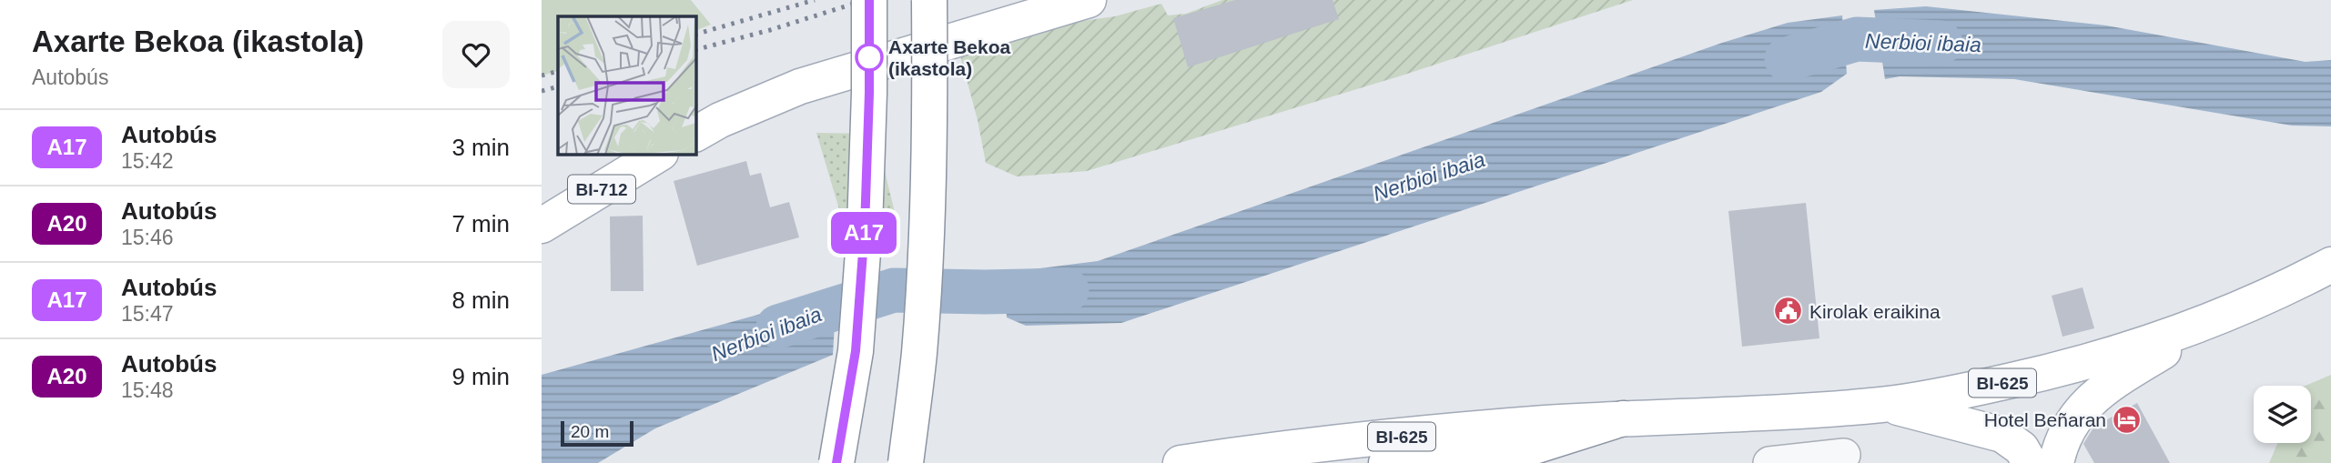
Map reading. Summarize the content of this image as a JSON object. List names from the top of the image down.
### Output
{
  "streets": {
    "main road": ["BI-712", "BI-625"]
  },
  "water": ["Nerbioi ibaia"],
  "places": {
    "other": ["Axarte Bekoa (ikastola)"],
    "public building": ["Kirolak eraikina"],
    "hotel": ["Hotel Beñaran"]
  },
  "lines": ["bus line A17"],
  "scale_bar": "20 m",
  "page": {
    "heading": ["Axarte Bekoa (ikastola)", "Autobús"],
    "on_map": "A17",
    "list": [
      {
        "mark": "A17",
        "name": "Autobús",
        "note": "15:42",
        "value": "3 min"
      },
      {
        "mark": "A20",
        "name": "Autobús",
        "note": "15:46",
        "value": "7 min"
      },
      {
        "mark": "A17",
        "name": "Autobús",
        "note": "15:47",
        "value": "8 min"
      },
      {
        "mark": "A20",
        "name": "Autobús",
        "note": "15:48",
        "value": "9 min"
      }
    ],
    "scale": "20 m"
  }
}
